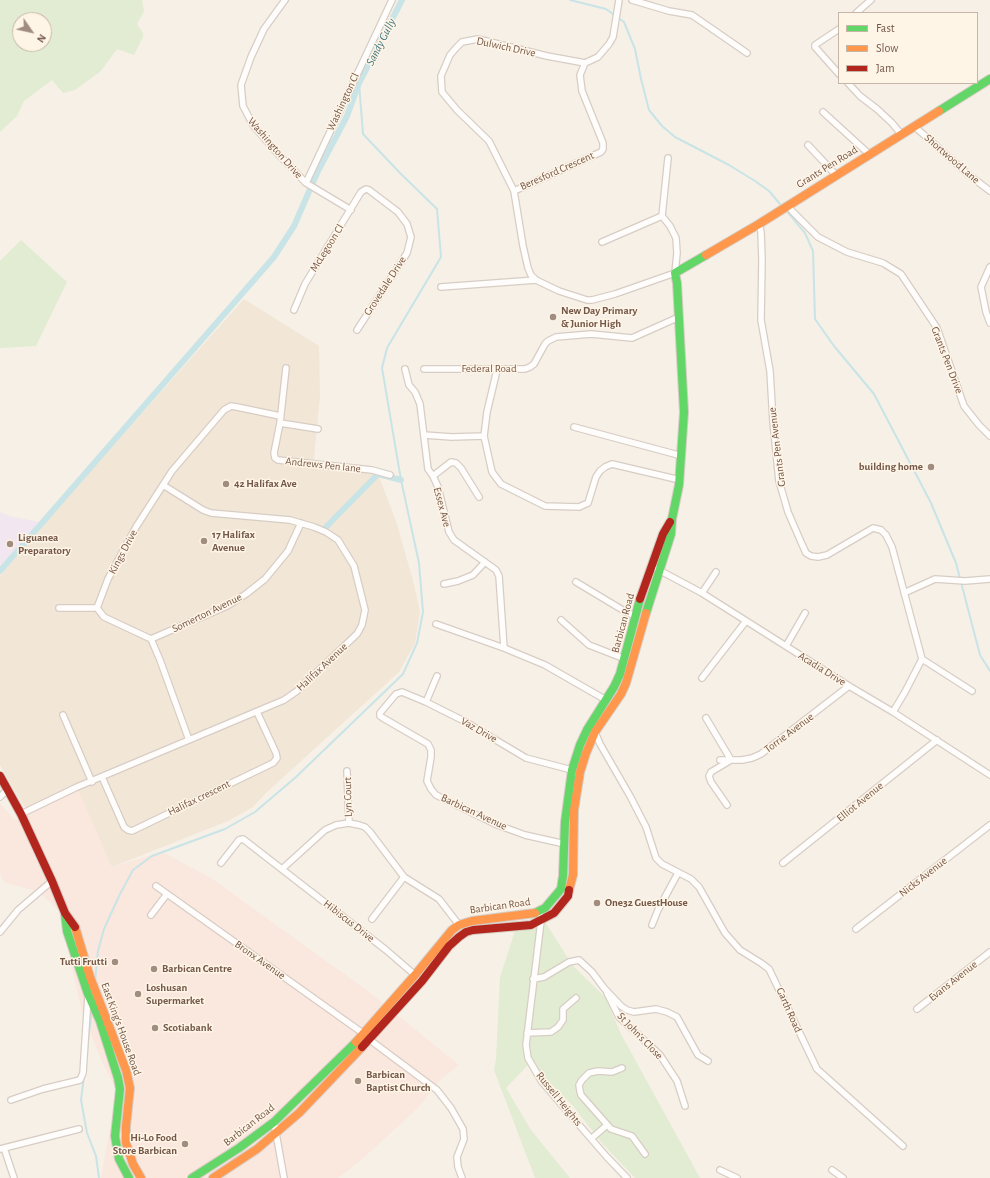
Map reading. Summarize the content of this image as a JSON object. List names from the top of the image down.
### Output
{
  "streets": {
    "main road": ["Grants Pen Road", "Barbican Road", "East King's House Road"],
    "street": [
      "Dulwich Drive",
      "Washington Cl",
      "Washington Drive",
      "Shortwood Lane",
      "Beresford Crescent",
      "McLegoon Cl",
      "Grovedale Drive",
      "Grants Pen Drive",
      "Federal Road",
      "Grants Pen Avenue",
      "Andrews Pen lane",
      "Essex Ave",
      "Kings Drive",
      "Somerton Avenue",
      "Halifax Avenue",
      "Acadia Drive",
      "Vaz Drive",
      "Torrie Avenue",
      "Lyn Court",
      "Halifax crescent",
      "Elliot Avenue",
      "Barbican Avenue",
      "Nicks Avenue",
      "Hibiscus Drive",
      "Bronx Avenue",
      "Evans Avenue",
      "Garth Road",
      "St John's Close",
      "Russell Heights"
    ]
  },
  "crossings": [
    ["Dulwich Drive", "Beresford Crescent"],
    ["Washington Cl", "Washington Drive"],
    ["Washington Drive", "McLegoon Cl"],
    ["Shortwood Lane", "Grants Pen Road"],
    ["Grants Pen Road", "Grants Pen Drive"],
    ["Grants Pen Road", "Grants Pen Avenue"],
    ["Grants Pen Road", "Barbican Road"],
    ["McLegoon Cl", "Grovedale Drive"],
    ["Federal Road", "Barbican Road"],
    ["Andrews Pen lane", "Kings Drive"],
    ["Kings Drive", "Halifax Avenue"],
    ["Somerton Avenue", "Halifax Avenue"],
    ["Barbican Road", "Acadia Drive"],
    ["Barbican Road", "Vaz Drive"],
    ["Barbican Road", "Barbican Avenue"],
    ["Barbican Road", "Hibiscus Drive"],
    ["Barbican Road", "Bronx Avenue"],
    ["Barbican Road", "Garth Road"],
    ["Barbican Road", "Russell Heights"],
    ["Halifax Avenue", "Halifax crescent"],
    ["Halifax Avenue", "East King's House Road"],
    ["Acadia Drive", "Torrie Avenue"],
    ["Acadia Drive", "Elliot Avenue"],
    ["Vaz Drive", "Barbican Avenue"]
  ],
  "water": ["Sandy Gully"],
  "places": [
    "New Day Primary & Junior High",
    "building home",
    "42 Halifax Ave",
    "17 Halifax Avenue",
    "Liguanea Preparatory",
    "One32 GuestHouse",
    "Tutti Frutti",
    "Barbican Centre",
    "Loshusan Supermarket",
    "Scotiabank",
    "Barbican Baptist Church",
    "Hi-Lo Food Store Barbican"
  ],
  "legend": ["Fast", "Slow", "Jam"],
  "north": "bottom right"
}
